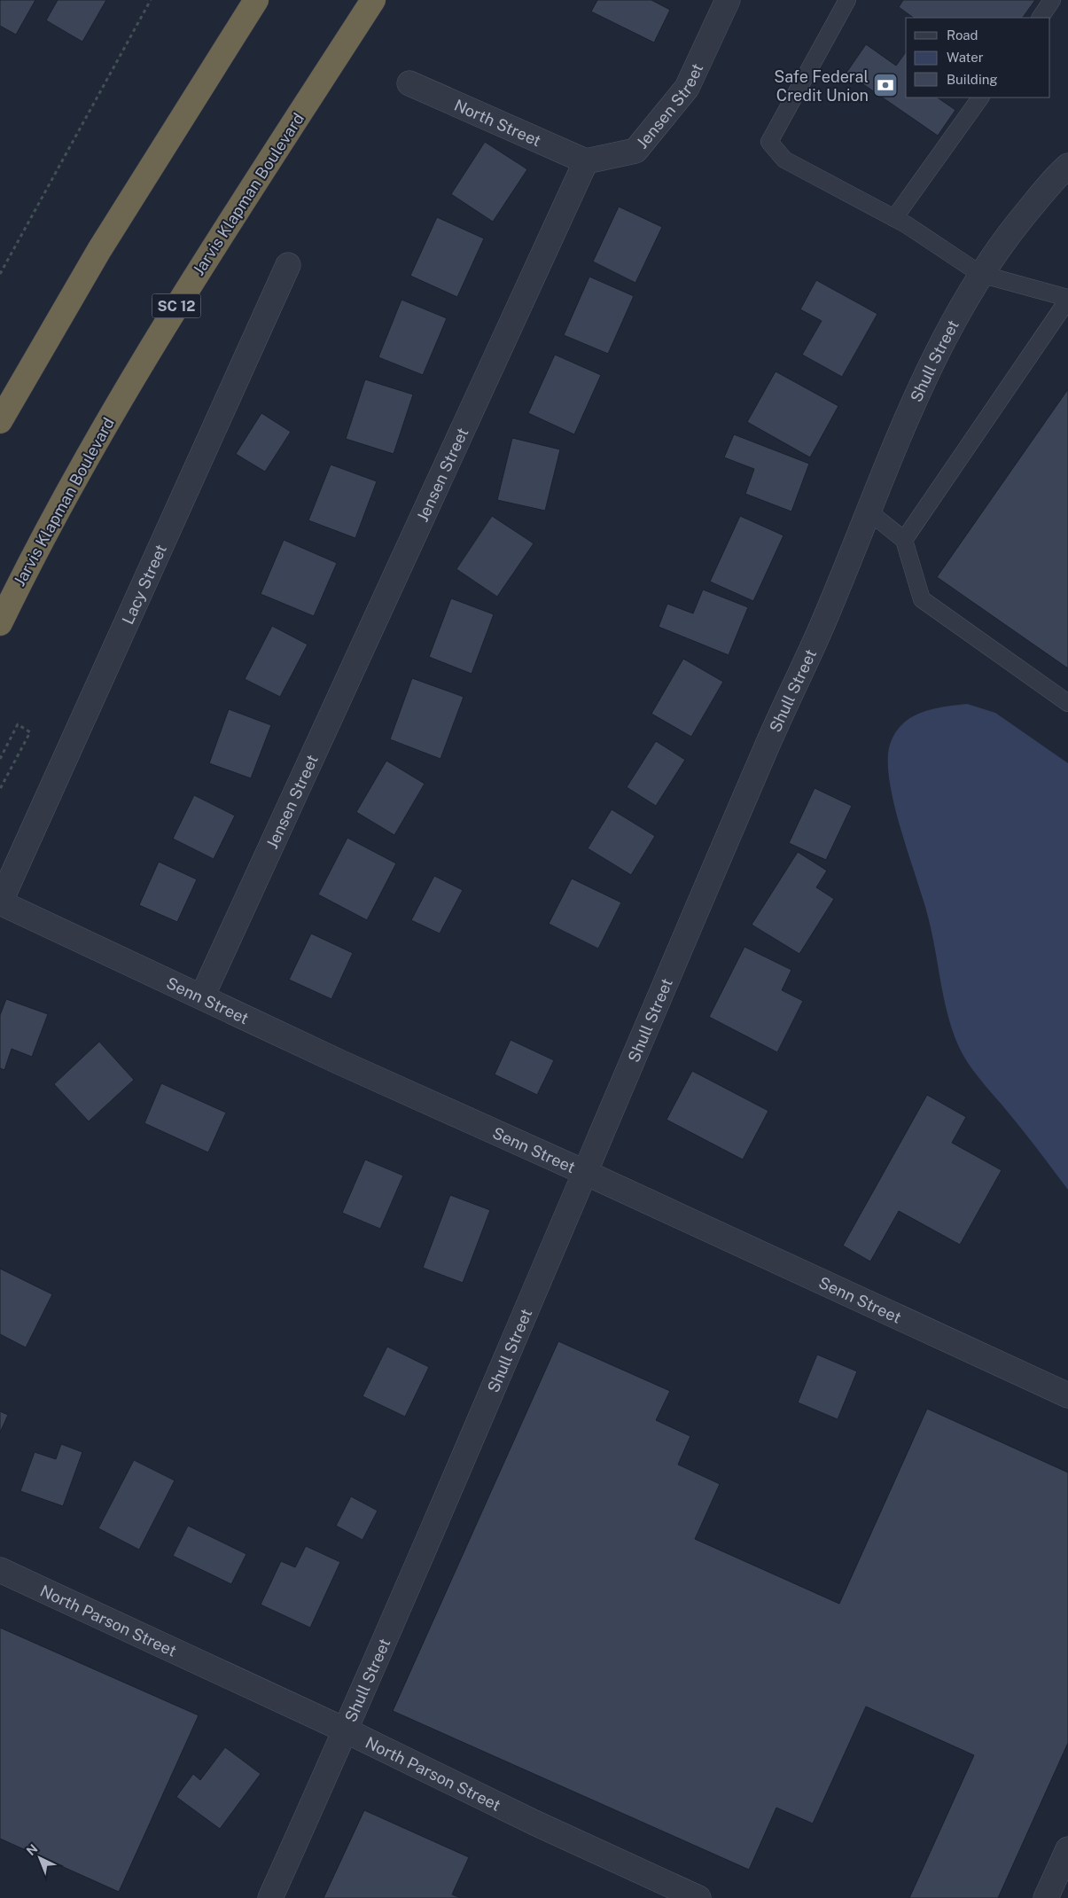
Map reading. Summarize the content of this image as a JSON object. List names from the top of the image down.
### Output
{
  "streets": {
    "highway": ["Jarvis Klapman Boulevard", "SC 12"],
    "street": [
      "Jensen Street",
      "North Street",
      "Shull Street",
      "Lacy Street",
      "Senn Street",
      "North Parson Street"
    ]
  },
  "crossings": [
    ["Jensen Street", "North Street"],
    ["Jensen Street", "Senn Street"],
    ["Shull Street", "Senn Street"],
    ["Shull Street", "North Parson Street"],
    ["Lacy Street", "Senn Street"]
  ],
  "places": {
    "bank": ["Safe Federal Credit Union"]
  },
  "legend": ["Road", "Water", "Building"],
  "north": "top left"
}
